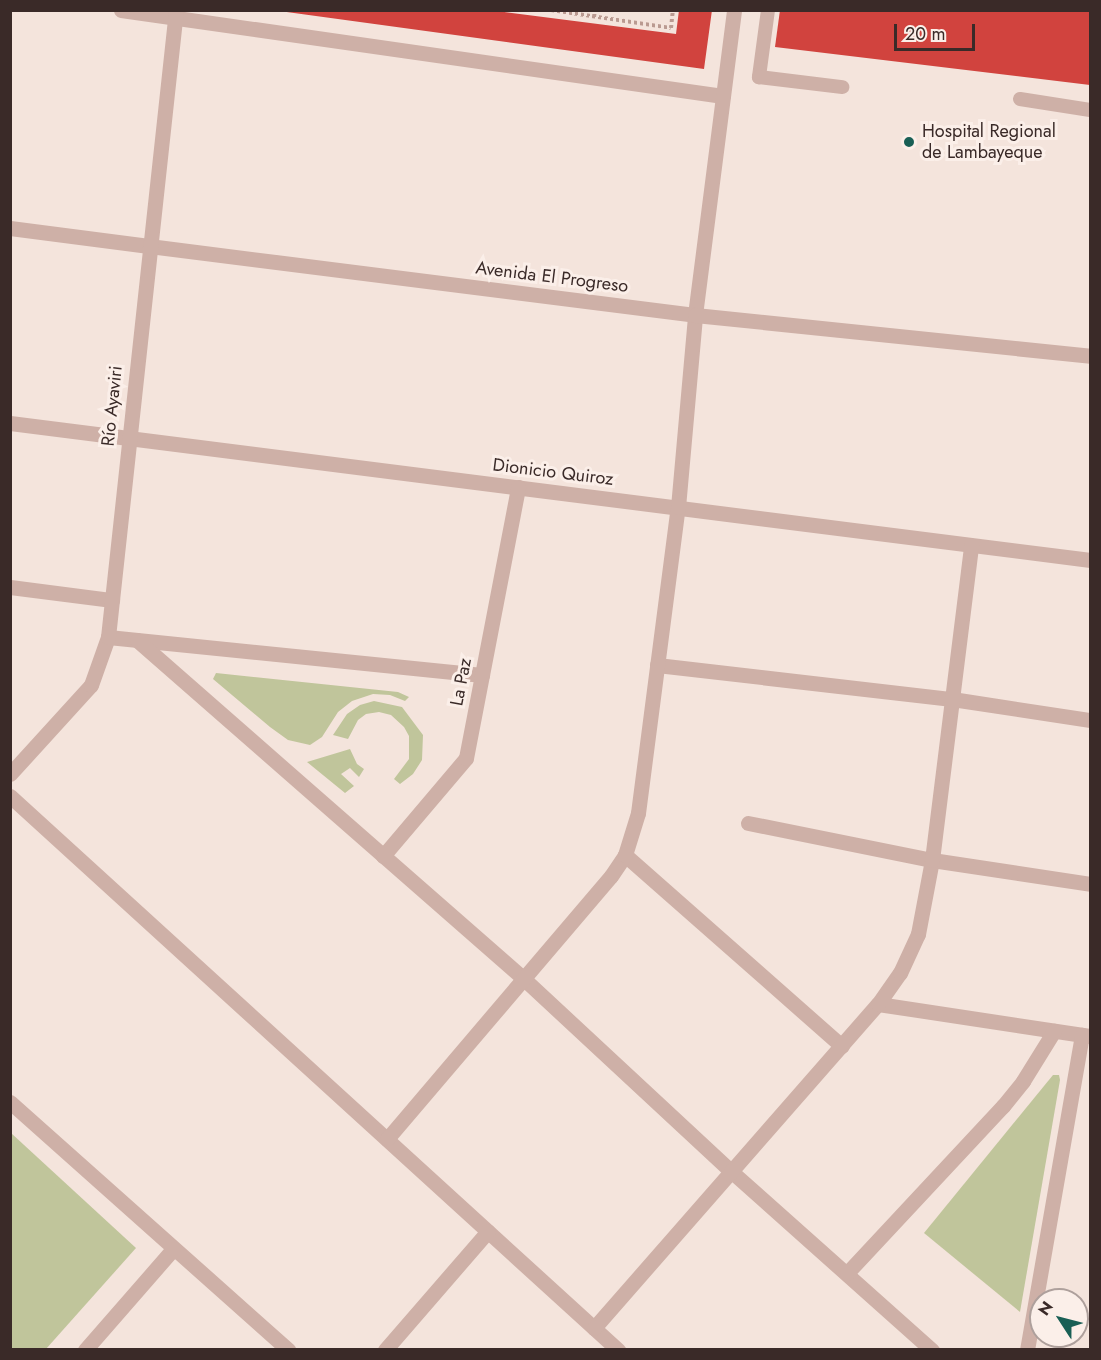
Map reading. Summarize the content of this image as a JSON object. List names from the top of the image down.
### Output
{
  "streets": {
    "street": [
      "Avenida El Progreso",
      "Río Ayaviri",
      "Dionicio Quiroz",
      "La Paz"
    ]
  },
  "crossings": [
    ["Avenida El Progreso", "Río Ayaviri"],
    ["Río Ayaviri", "Dionicio Quiroz"],
    ["Dionicio Quiroz", "La Paz"]
  ],
  "places": ["Hospital Regional de Lambayeque"],
  "scale_bar": "20 m",
  "north": "top left"
}
